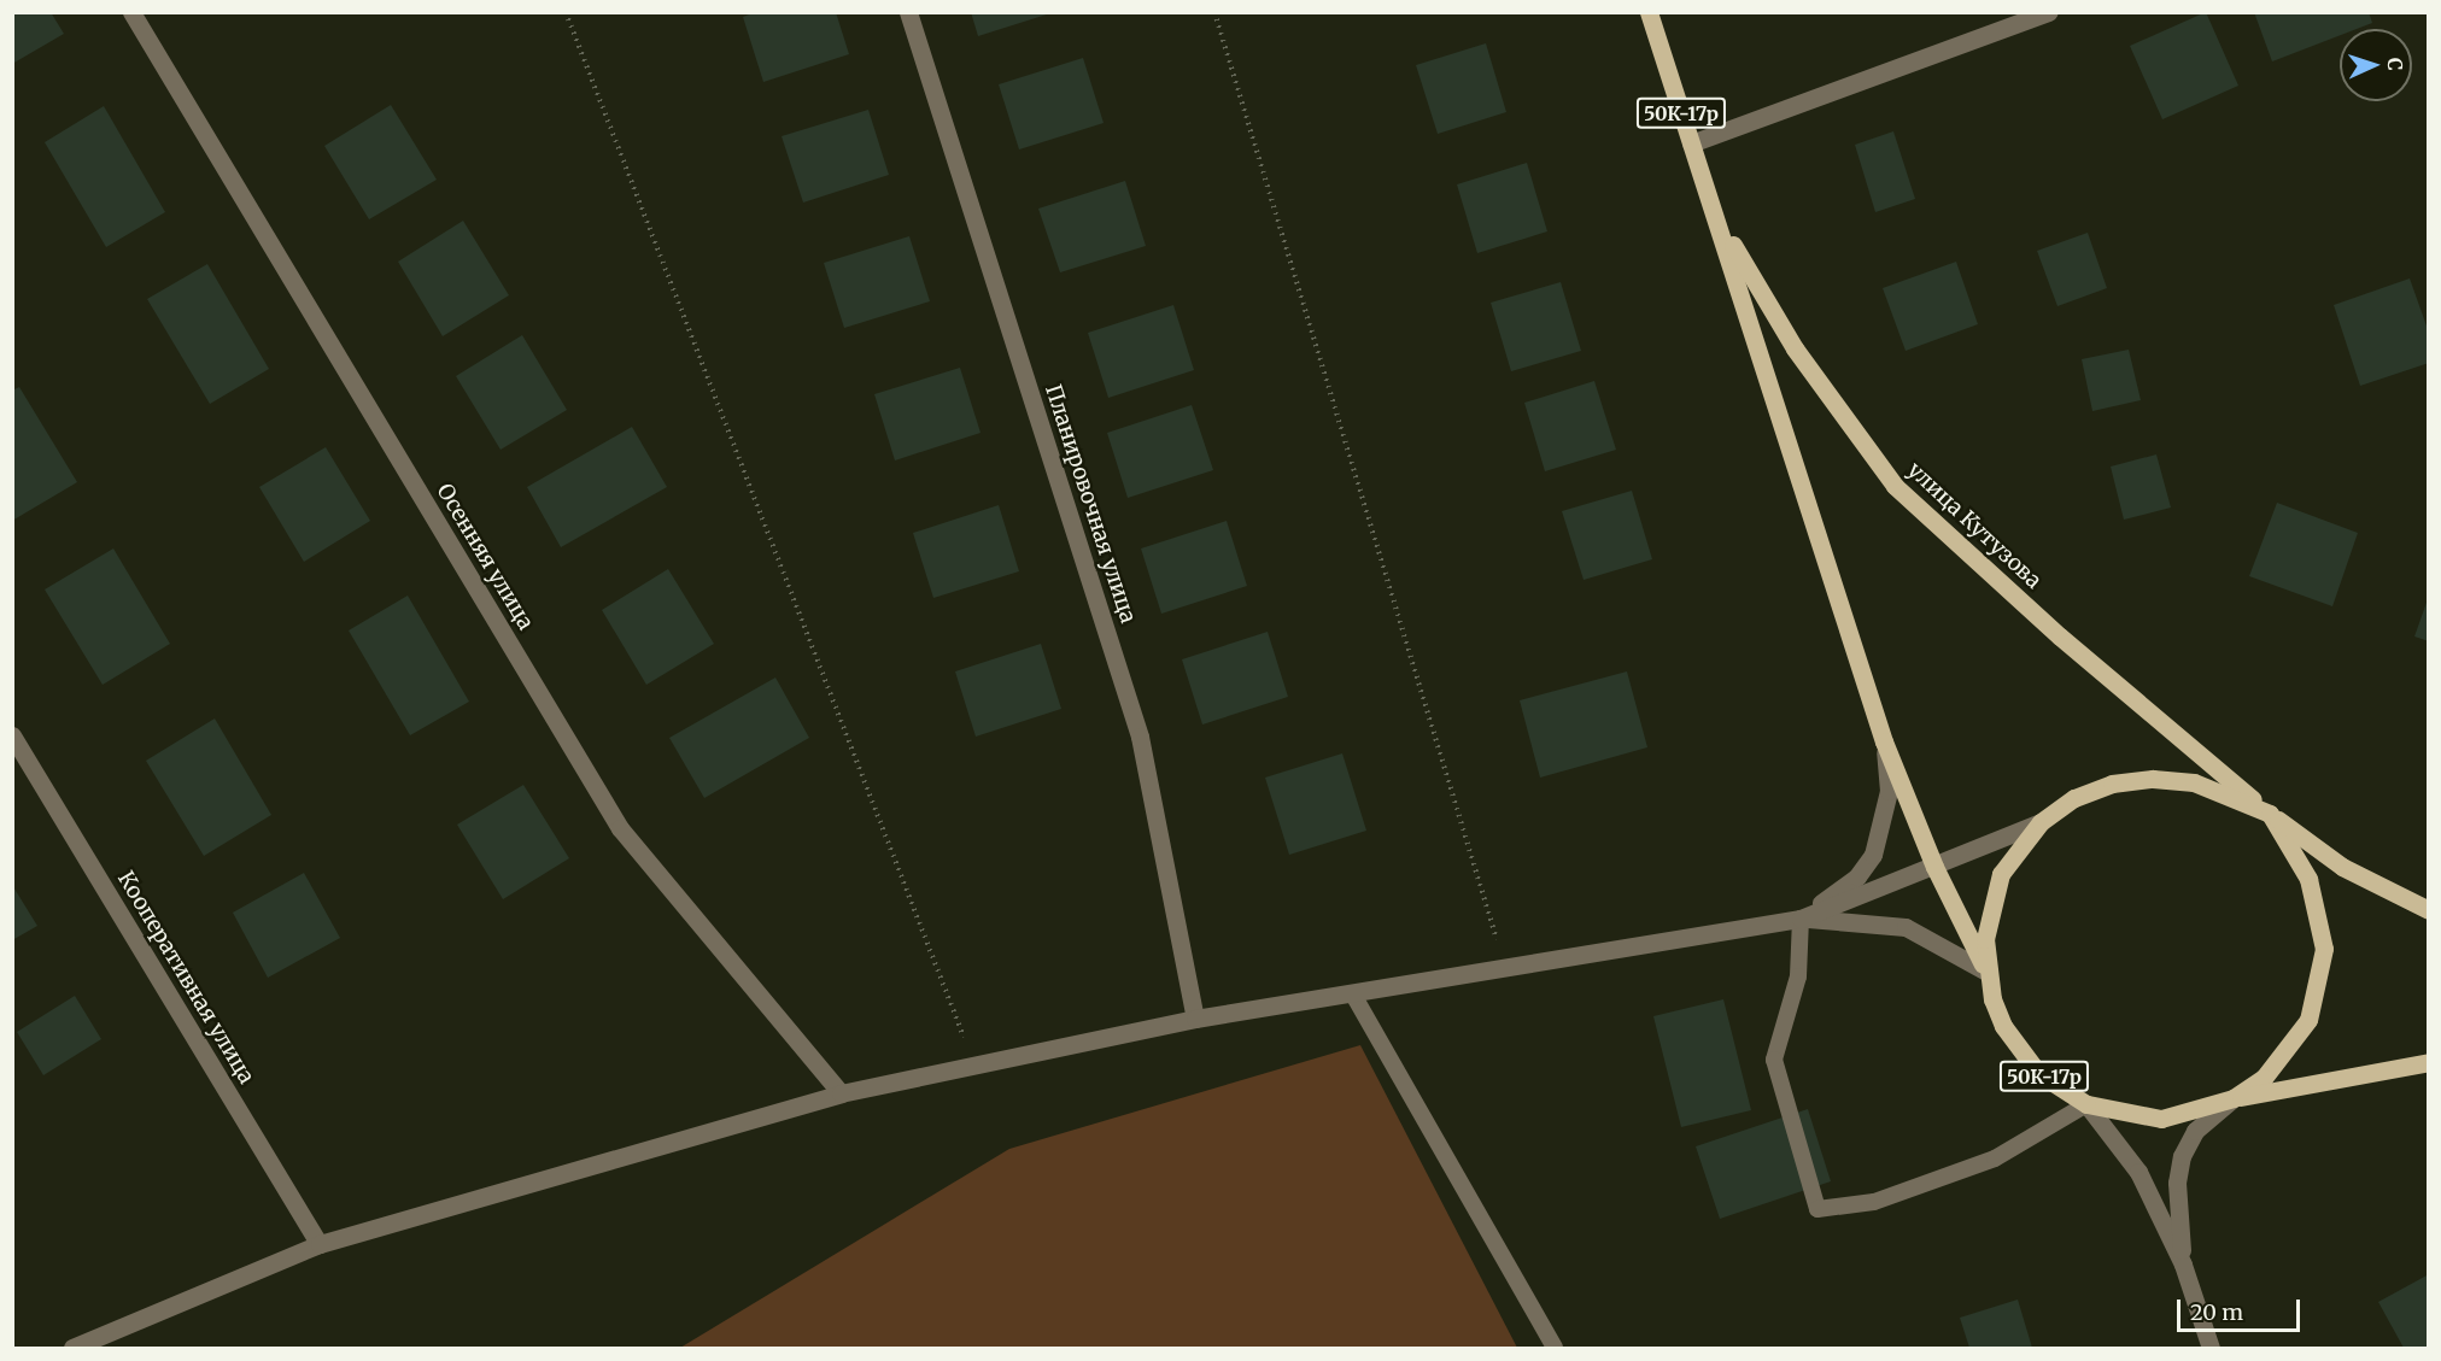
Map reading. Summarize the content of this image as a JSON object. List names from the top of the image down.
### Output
{
  "streets": {
    "main road": ["50К-17р", "улица Кутузова"],
    "street": ["Планировочная улица", "Осенняя улица", "Кооперативная улица"]
  },
  "crossings": [
    ["50К-17р", "улица Кутузова"]
  ],
  "scale_bar": "20 m",
  "north": "right"
}
